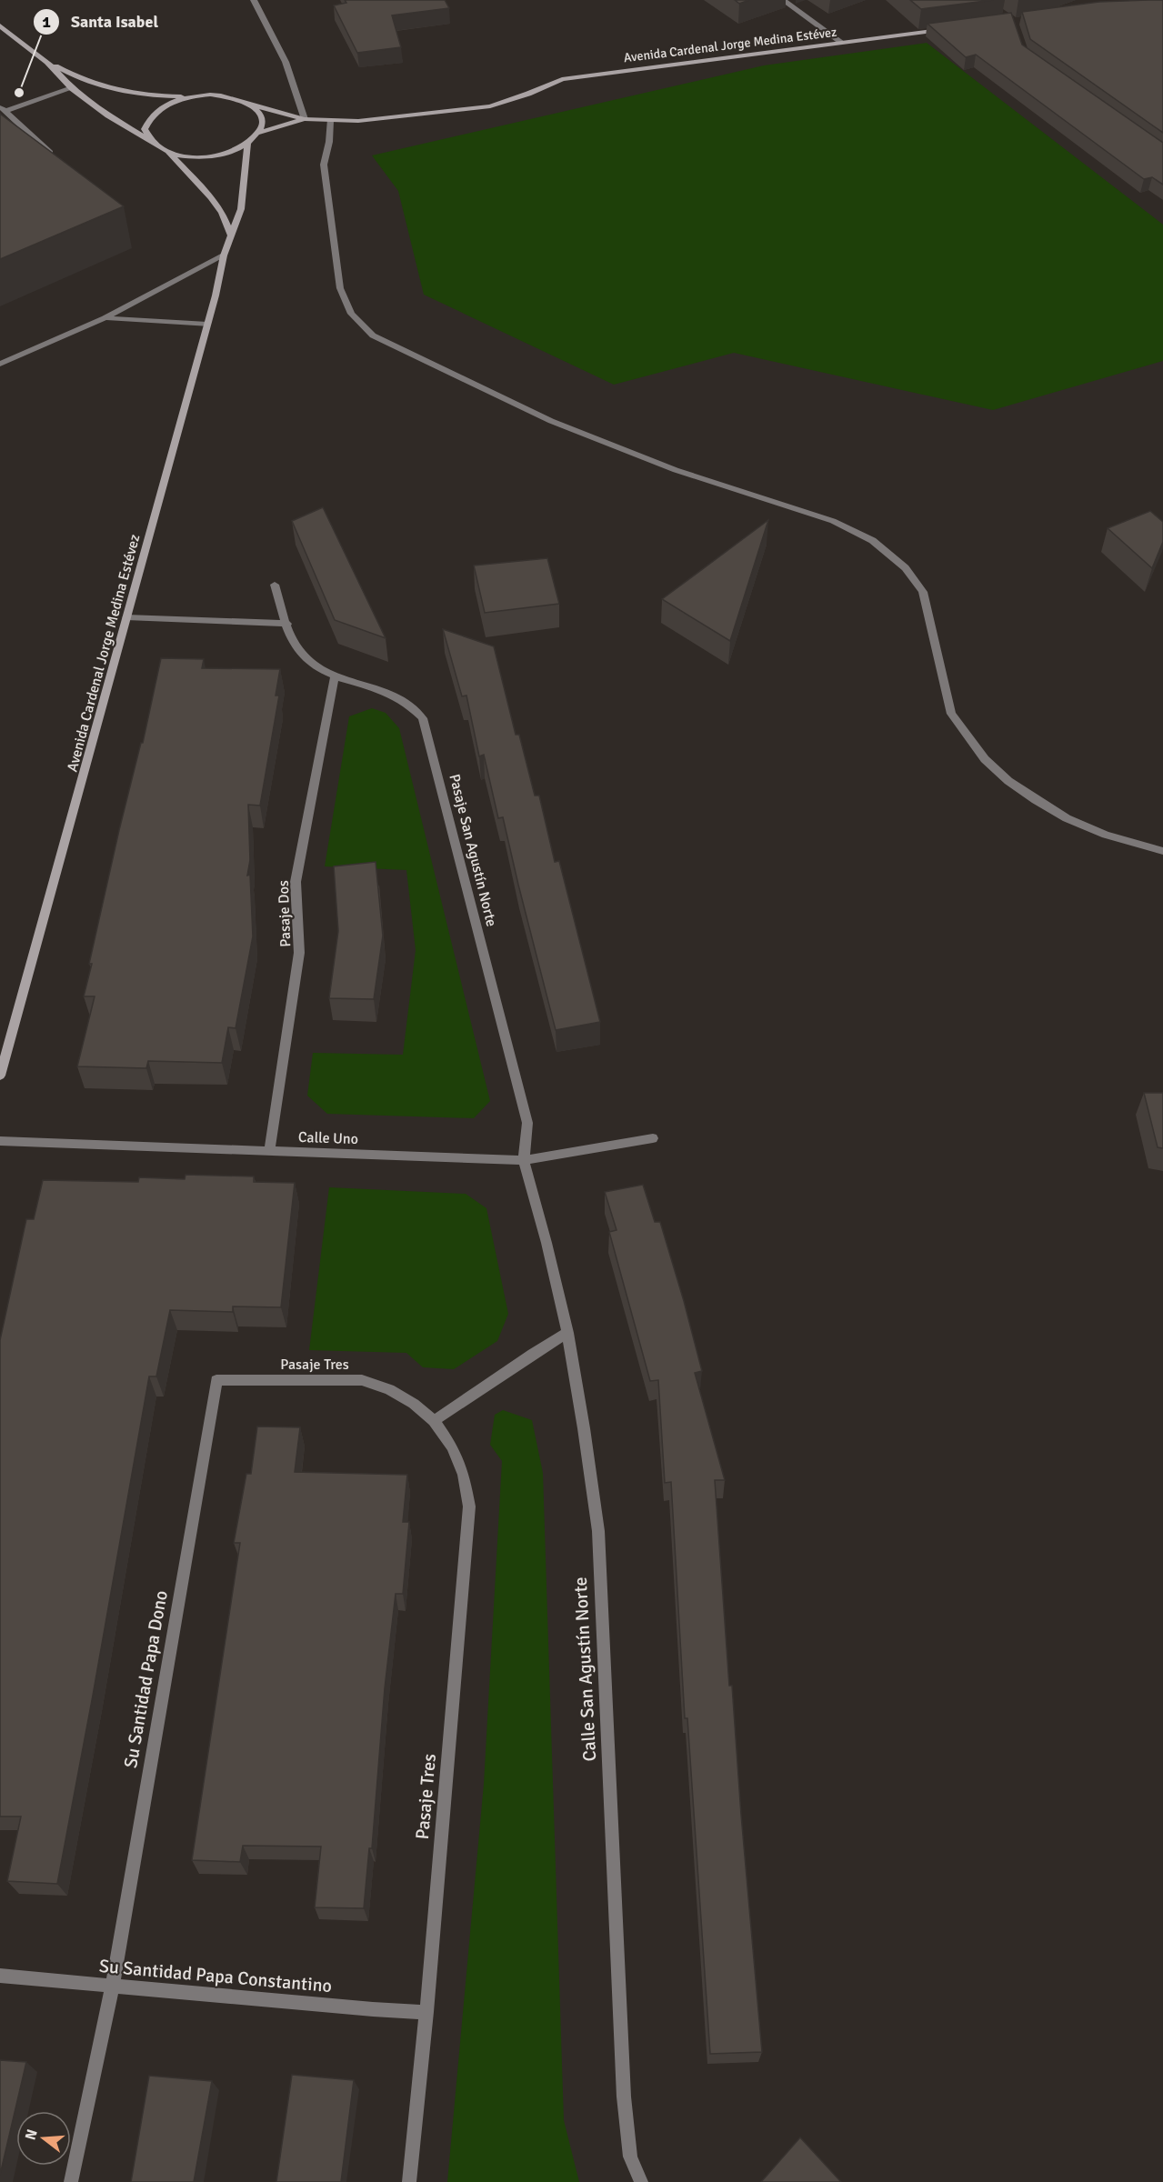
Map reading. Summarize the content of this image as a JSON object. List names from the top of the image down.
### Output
{
  "streets": {
    "street": [
      "Avenida Cardenal Jorge Medina Estévez",
      "Pasaje San Agustín Norte",
      "Pasaje Dos",
      "Calle Uno",
      "Pasaje Tres",
      "Calle San Agustín Norte",
      "Su Santidad Papa Dono",
      "Su Santidad Papa Constantino"
    ]
  },
  "crossings": [
    ["Pasaje San Agustín Norte", "Pasaje Dos"],
    ["Pasaje San Agustín Norte", "Calle Uno"],
    ["Pasaje San Agustín Norte", "Calle San Agustín Norte"],
    ["Pasaje Dos", "Calle Uno"],
    ["Calle Uno", "Calle San Agustín Norte"],
    ["Pasaje Tres", "Su Santidad Papa Dono"],
    ["Pasaje Tres", "Su Santidad Papa Constantino"],
    ["Su Santidad Papa Dono", "Su Santidad Papa Constantino"]
  ],
  "places": ["Santa Isabel"],
  "north": "left"
}
